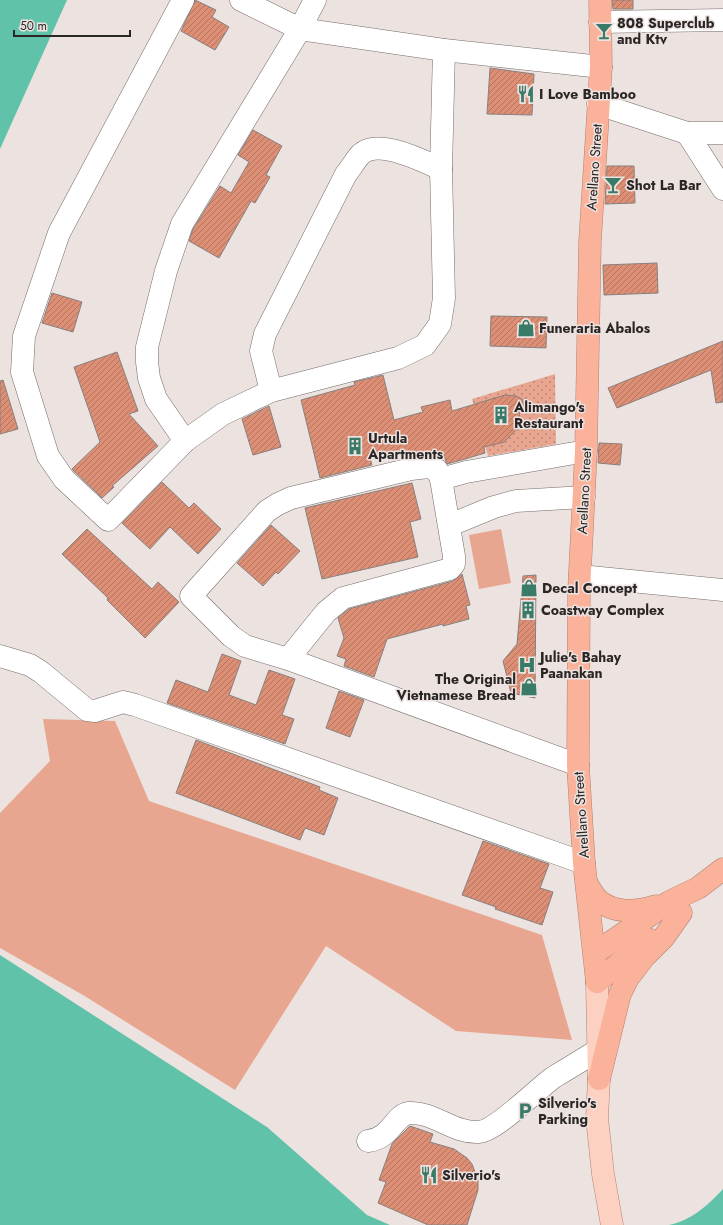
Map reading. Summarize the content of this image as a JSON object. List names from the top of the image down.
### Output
{
  "streets": {
    "highway": ["Arellano Street"]
  },
  "places": {
    "bar": ["808 Superclub and Ktv", "Shot La Bar"],
    "restaurant": ["I Love Bamboo", "Silverio's"],
    "shop": ["Funeraria Abalos", "Decal Concept", "The Original Vietnamese Bread"],
    "building": ["Alimango's Restaurant", "Urtula Apartments", "Coastway Complex"],
    "hospital": ["Julie's Bahay Paanakan"],
    "parking": ["Silverio's Parking"]
  },
  "scale_bar": "50 m"
}
